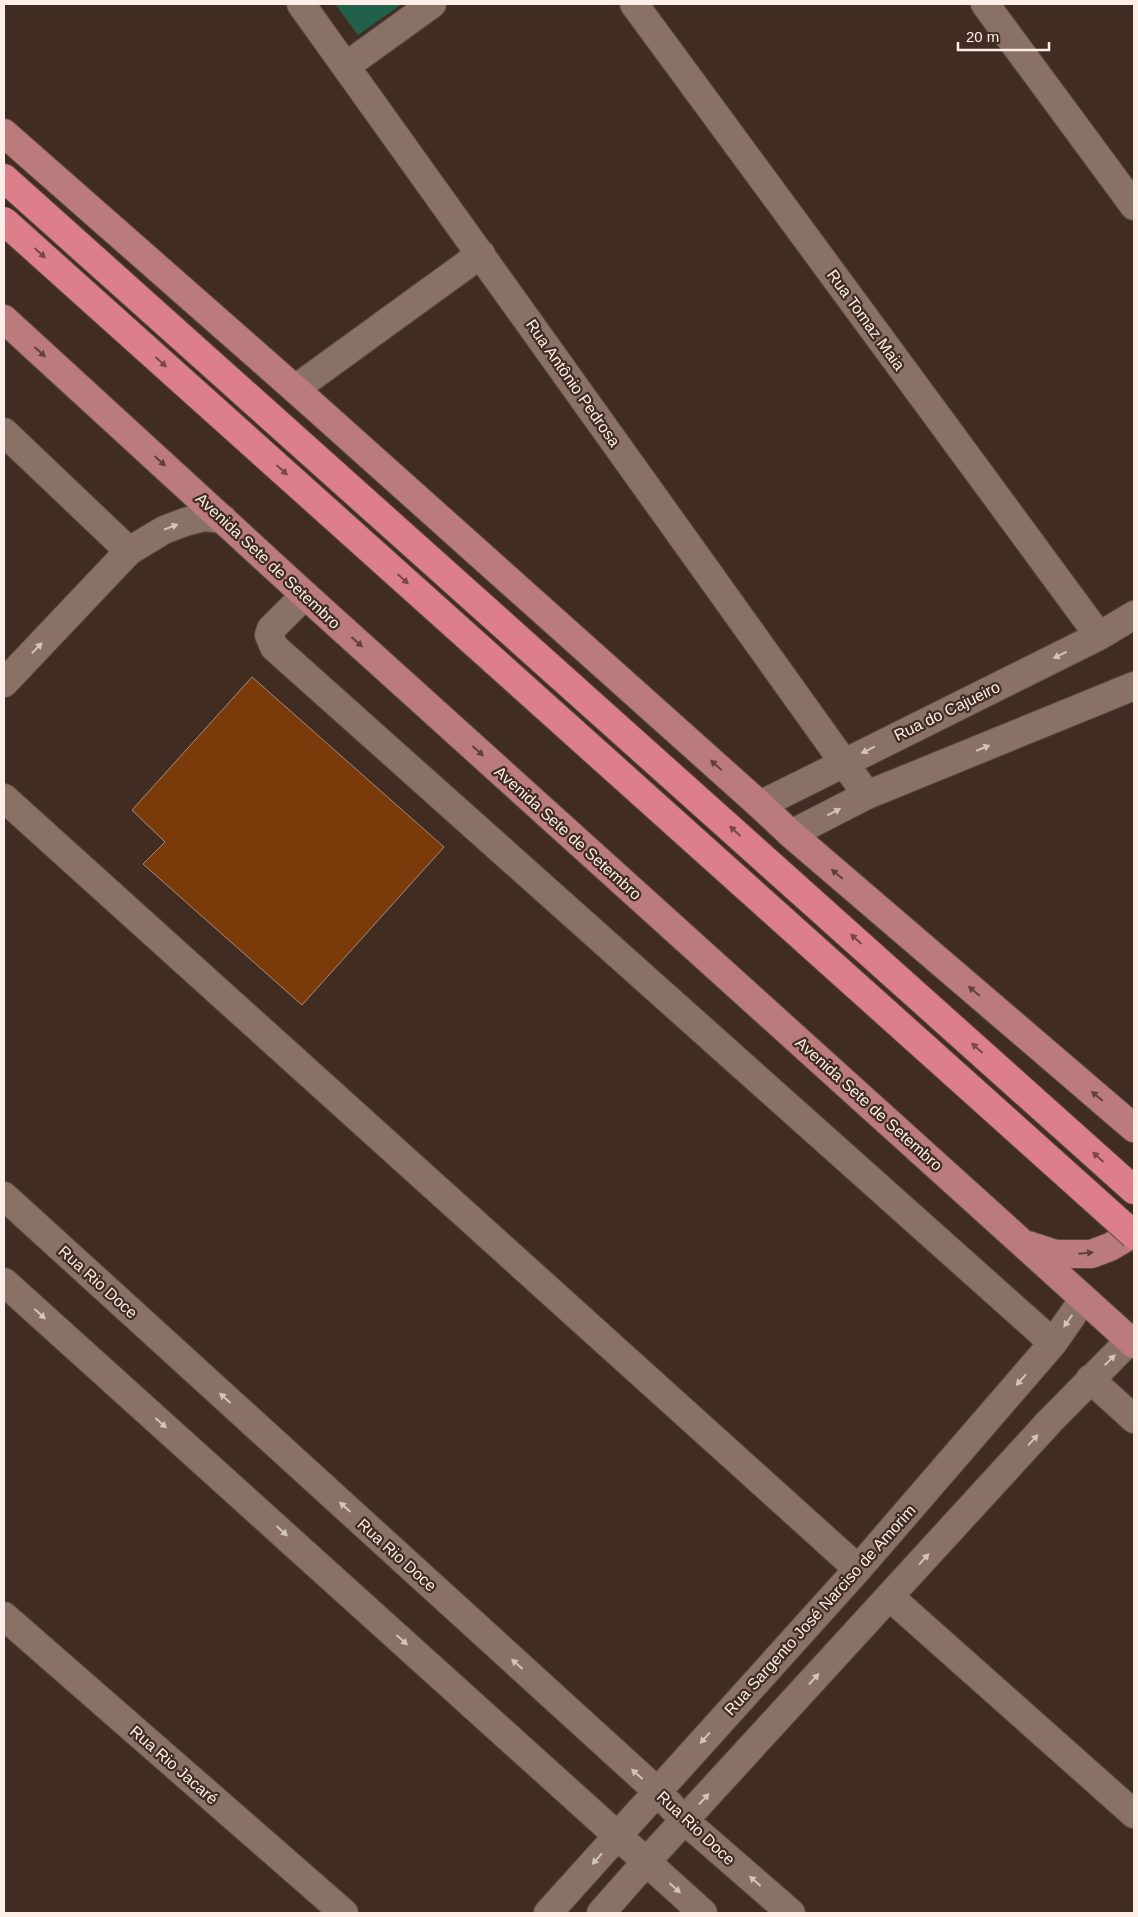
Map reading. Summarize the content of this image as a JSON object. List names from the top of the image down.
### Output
{
  "streets": {
    "main road": ["Avenida Sete de Setembro"],
    "street": [
      "Rua Tomaz Maia",
      "Rua Antônio Pedrosa",
      "Rua do Cajueiro",
      "Rua Rio Doce",
      "Rua Sargento José Narciso de Amorim",
      "Rua Rio Jacaré"
    ]
  },
  "crossings": [
    ["Rua Tomaz Maia", "Rua do Cajueiro"],
    ["Rua Antônio Pedrosa", "Rua do Cajueiro"],
    ["Avenida Sete de Setembro", "Rua Sargento José Narciso de Amorim"],
    ["Rua Rio Doce", "Rua Sargento José Narciso de Amorim"]
  ],
  "scale_bar": "20 m"
}
